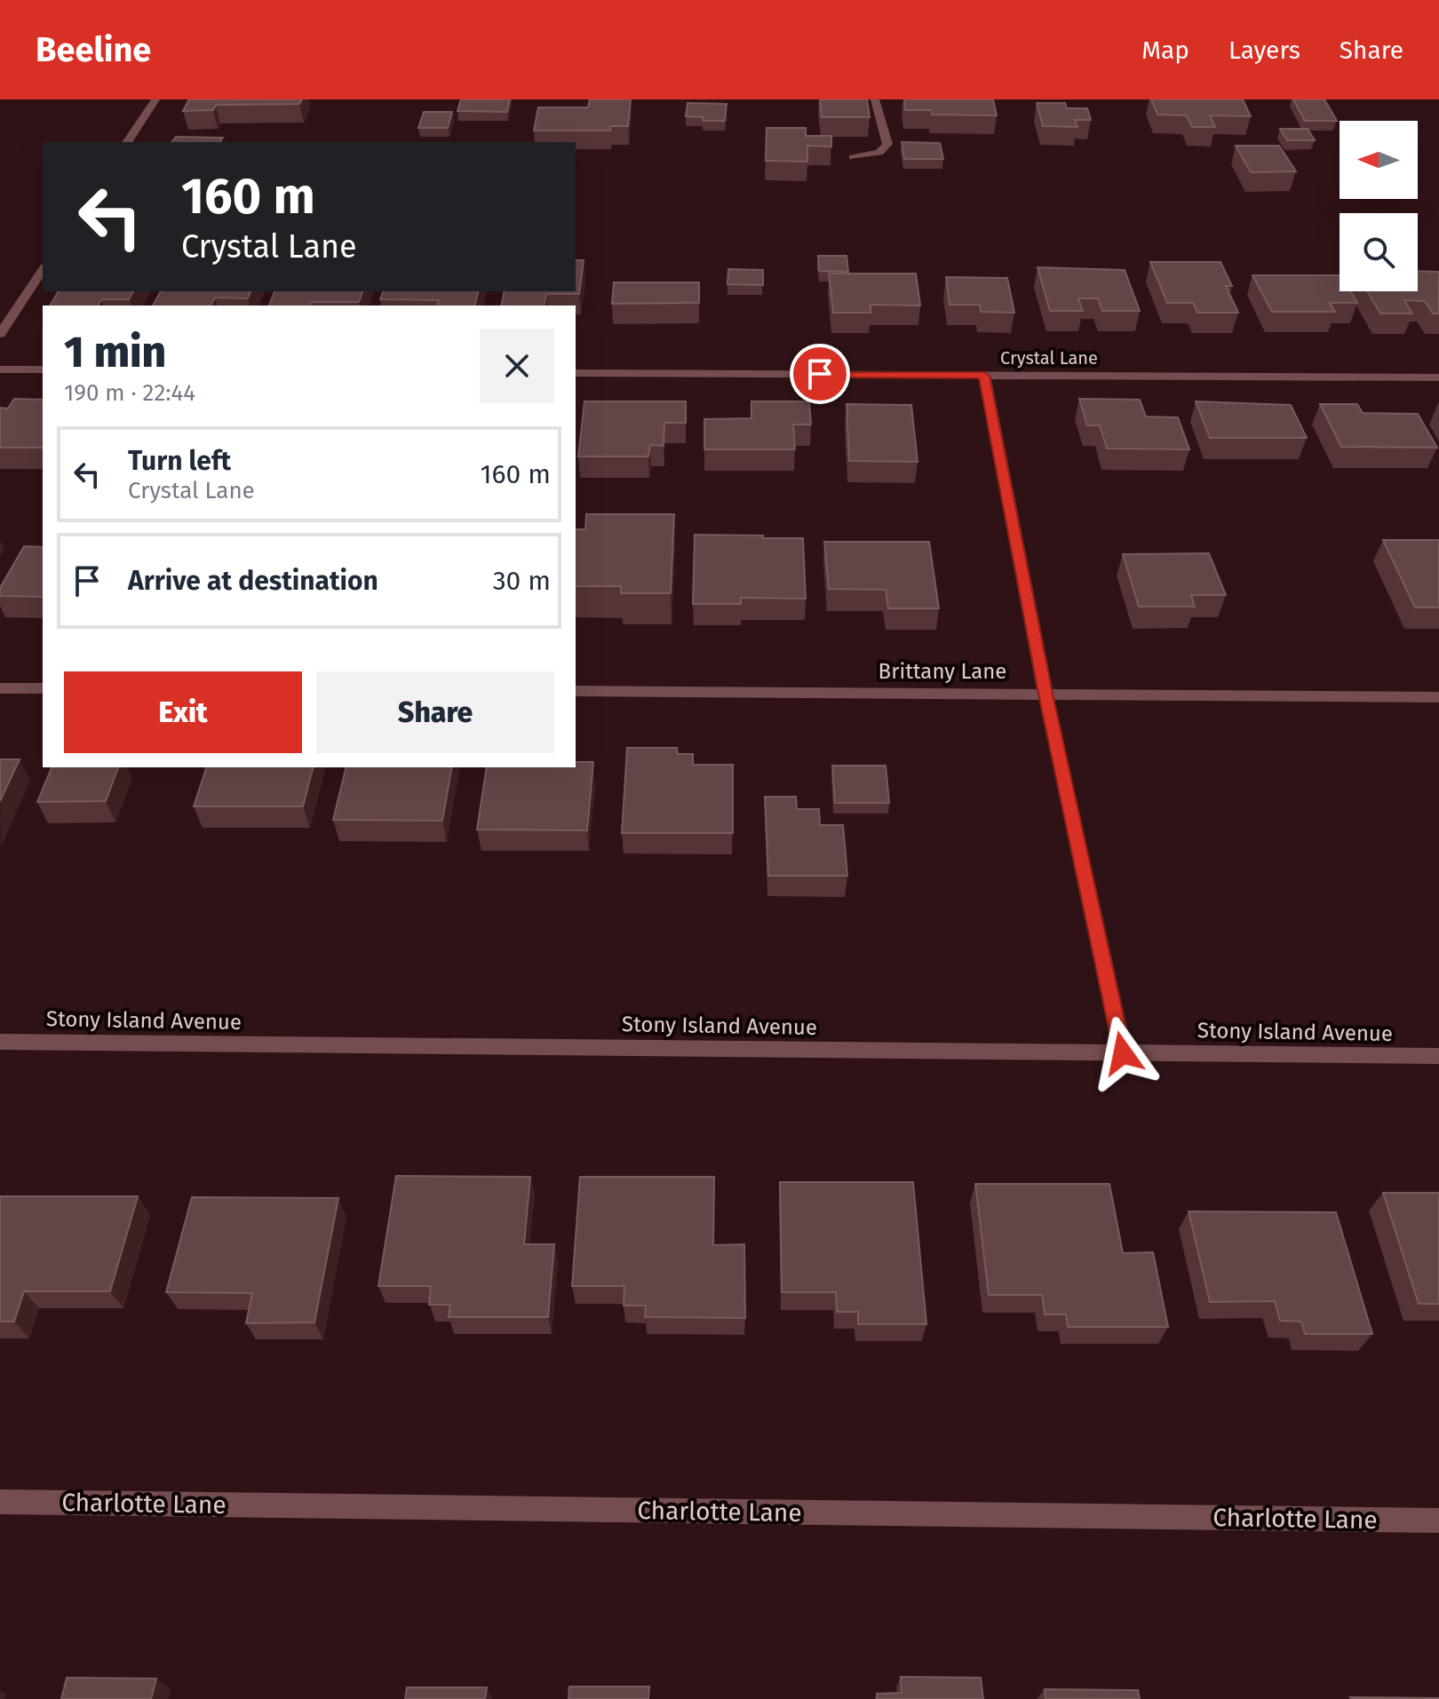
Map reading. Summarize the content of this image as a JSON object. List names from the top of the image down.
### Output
{
  "streets": {
    "street": [
      "Crystal Lane",
      "Brittany Lane",
      "Stony Island Avenue",
      "Charlotte Lane"
    ]
  },
  "north": "left",
  "page": {
    "header": "Beeline",
    "nav": ["Map", "Layers", "Share"],
    "turn": ["160 m", "Crystal Lane"],
    "heading": ["1 min", "190 m · 22:44"],
    "list": [
      {
        "name": "Turn left",
        "note": "Crystal Lane",
        "value": "160 m"
      },
      {
        "name": "Arrive at destination",
        "value": "30 m"
      }
    ],
    "buttons": ["Exit", "Share"]
  }
}
